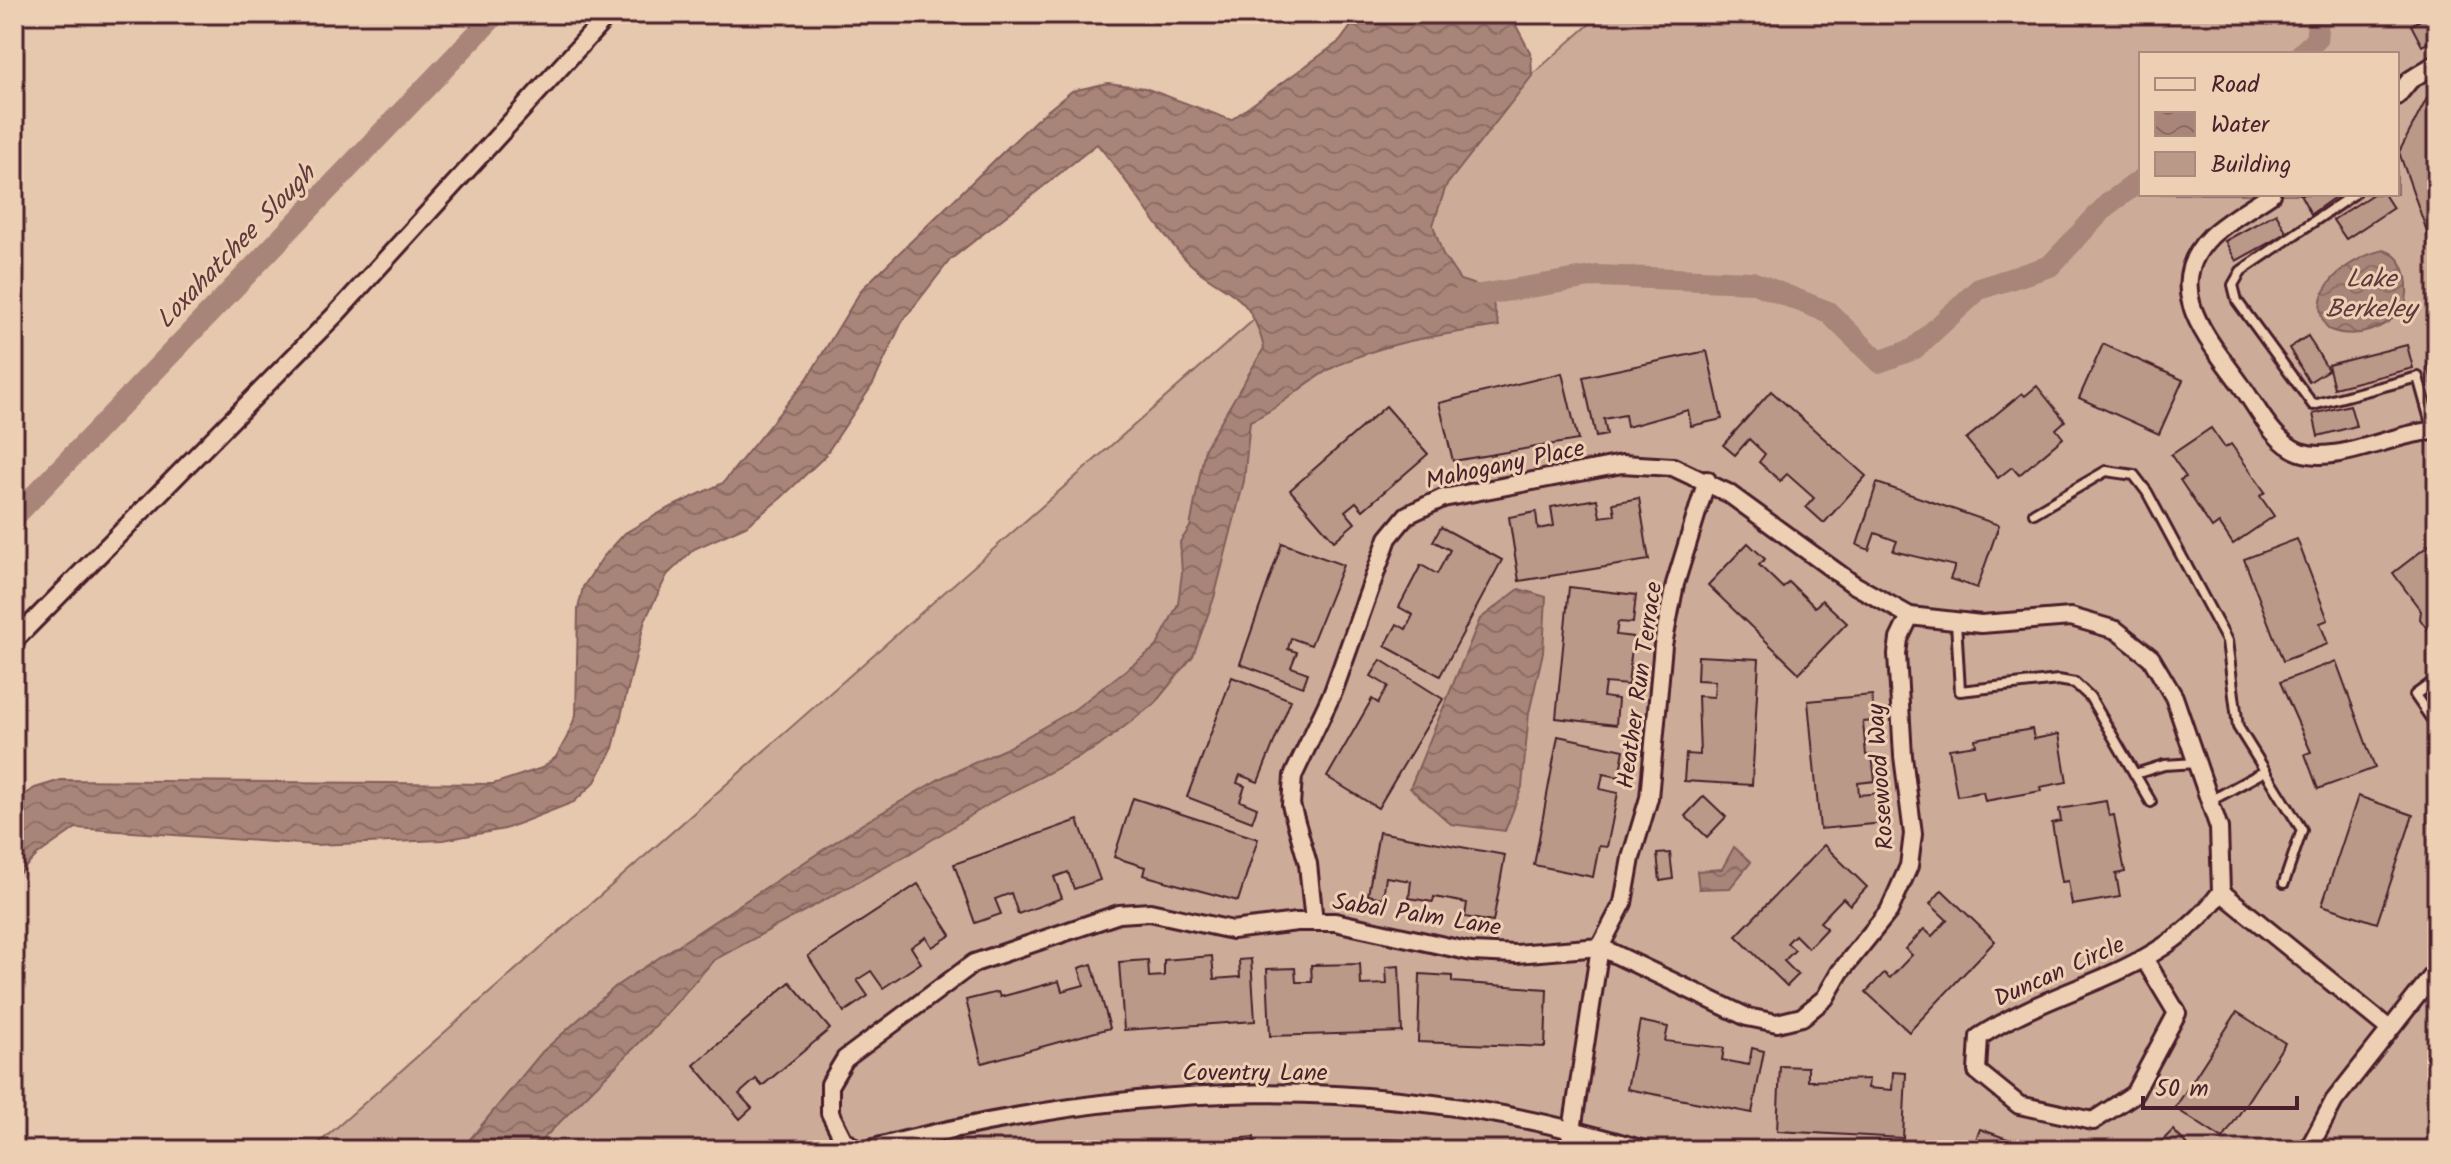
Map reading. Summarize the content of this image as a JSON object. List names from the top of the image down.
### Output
{
  "streets": {
    "street": [
      "Mahogany Place",
      "Heather Run Terrace",
      "Rosewood Way",
      "Sabal Palm Lane",
      "Duncan Circle",
      "Coventry Lane"
    ]
  },
  "crossings": [
    ["Mahogany Place", "Heather Run Terrace"],
    ["Mahogany Place", "Rosewood Way"],
    ["Mahogany Place", "Sabal Palm Lane"],
    ["Heather Run Terrace", "Rosewood Way"],
    ["Heather Run Terrace", "Sabal Palm Lane"],
    ["Heather Run Terrace", "Coventry Lane"],
    ["Rosewood Way", "Sabal Palm Lane"]
  ],
  "water": ["Loxahatchee Slough", "Lake Berkeley"],
  "legend": ["Road", "Water", "Building"],
  "scale_bar": "50 m"
}
